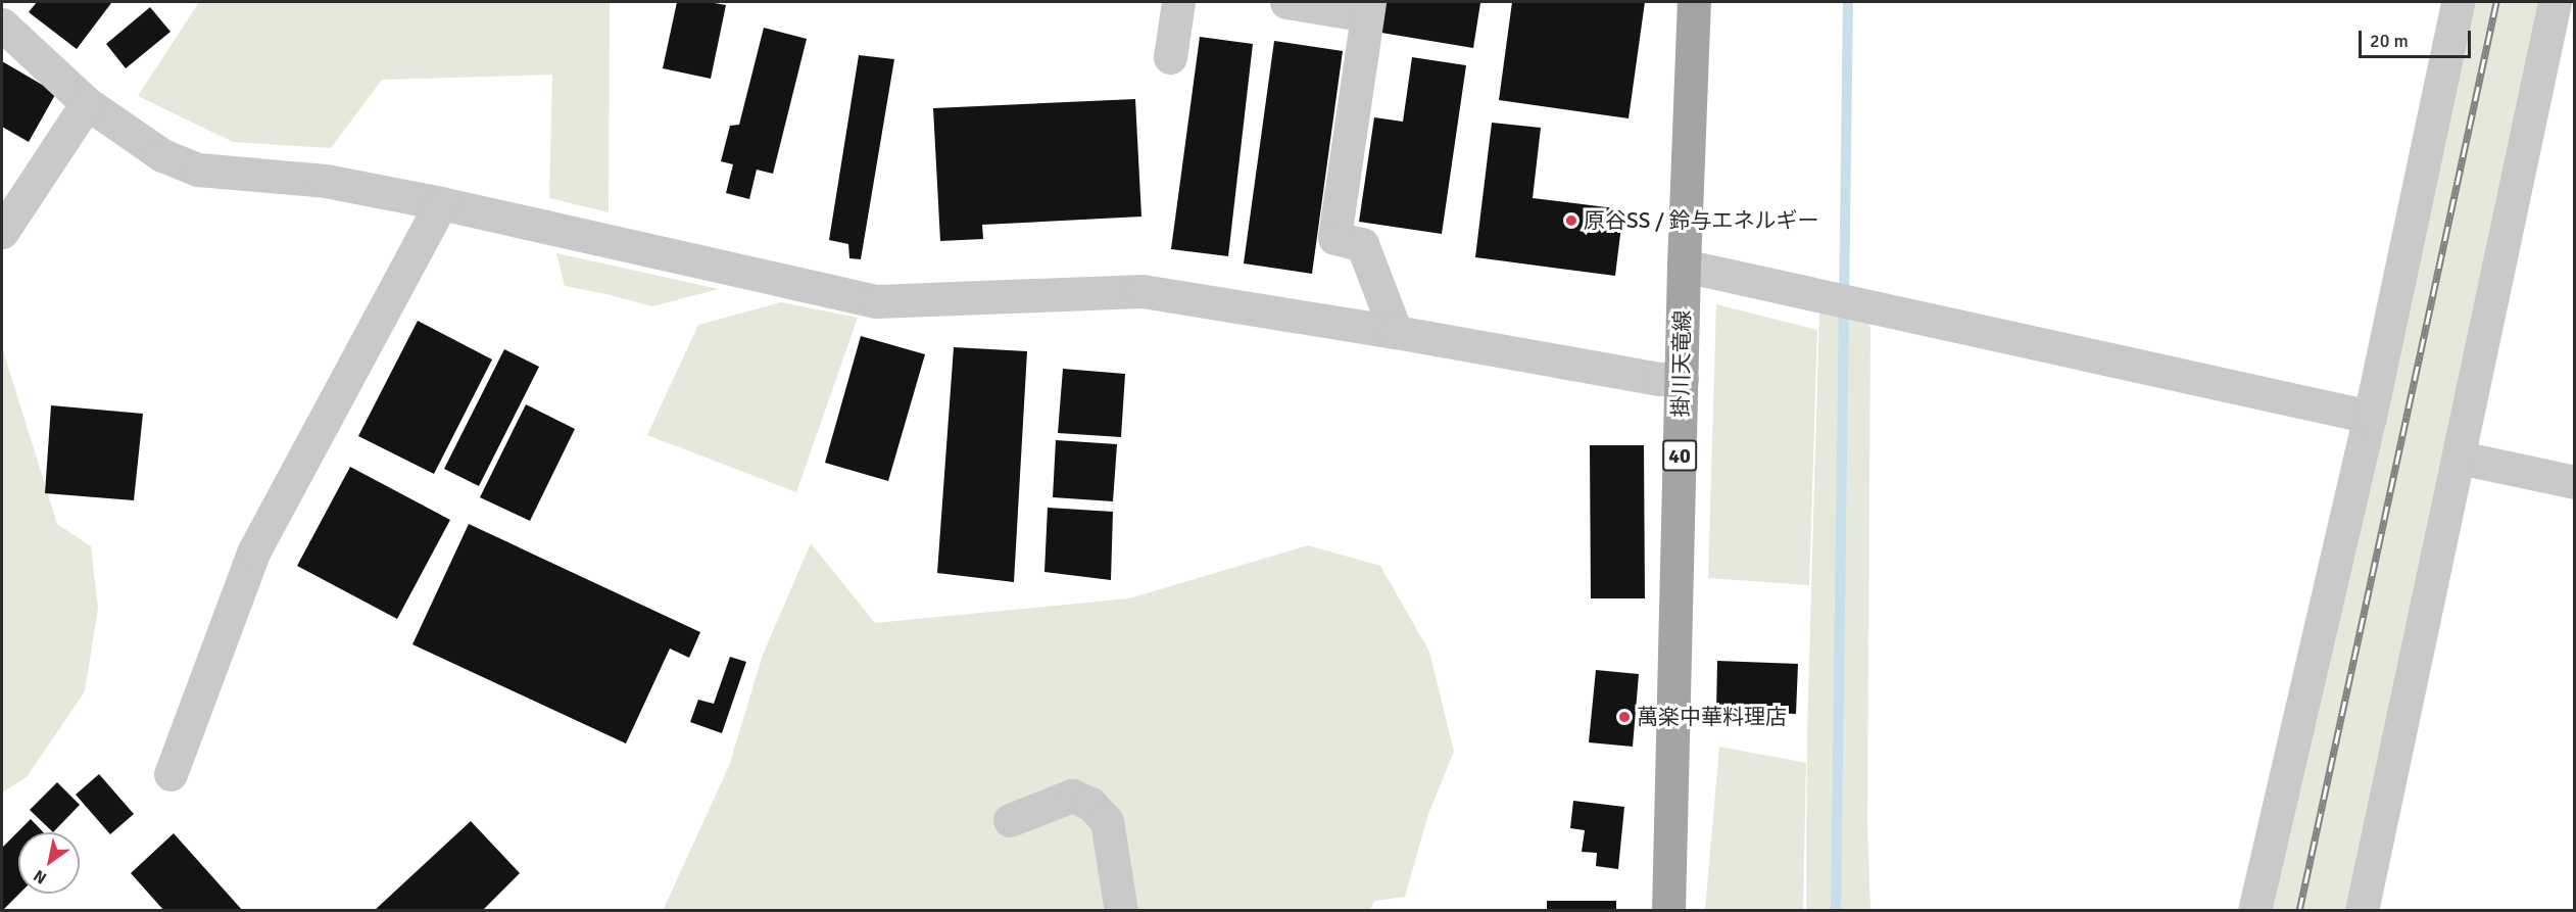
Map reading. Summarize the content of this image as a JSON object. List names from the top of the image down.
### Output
{
  "streets": {
    "main road": ["掛川天竜線", "40"]
  },
  "places": ["原谷SS / 鈴与エネルギー", "萬楽中華料理店"],
  "scale_bar": "20 m",
  "north": "bottom left"
}
